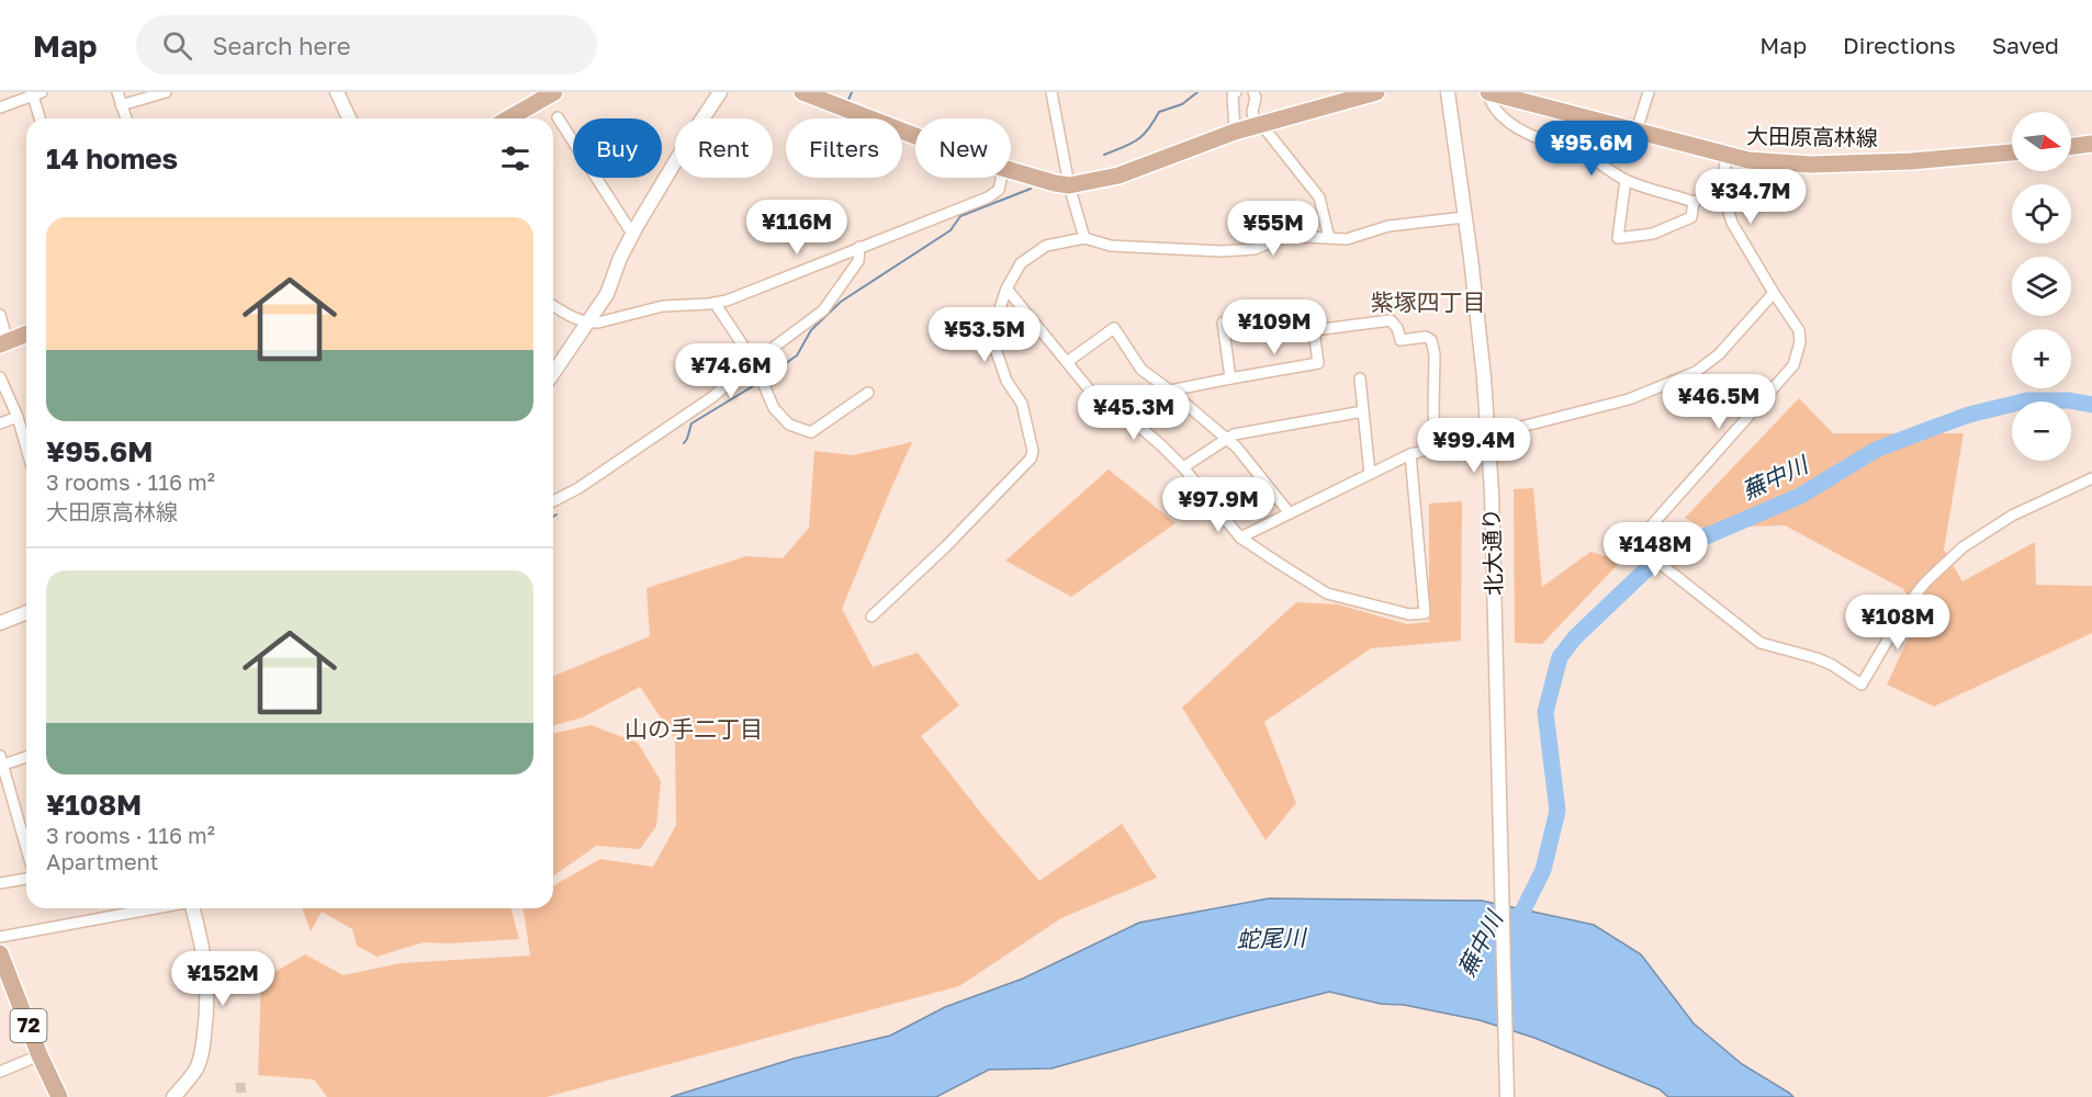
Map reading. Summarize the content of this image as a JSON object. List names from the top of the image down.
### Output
{
  "streets": {
    "main road": ["大田原高林線", "72"],
    "street": ["北大通り"]
  },
  "districts": ["紫塚四丁目", "山の手二丁目"],
  "water": ["蕪中川", "蛇尾川"],
  "north": "right",
  "page": {
    "header": "Map",
    "search": "Search here",
    "nav": ["Map", "Directions", "Saved"],
    "map_buttons": ["+", "−"],
    "chip": [
      "Buy",
      "Rent",
      "Filters",
      "New"
    ],
    "heading": "14 homes",
    "price": [
      "¥95.6M",
      "¥34.7M",
      "¥116M",
      "¥55M",
      "¥109M",
      "¥53.5M",
      "¥74.6M",
      "¥46.5M",
      "¥45.3M",
      "¥99.4M",
      "¥97.9M",
      "¥148M",
      "¥108M",
      "¥152M"
    ],
    "list": [
      {
        "name": "¥95.6M",
        "note": "3 rooms · 116 m² · 大田原高林線"
      },
      {
        "name": "¥108M",
        "note": "3 rooms · 116 m² · Apartment"
      }
    ]
  }
}
